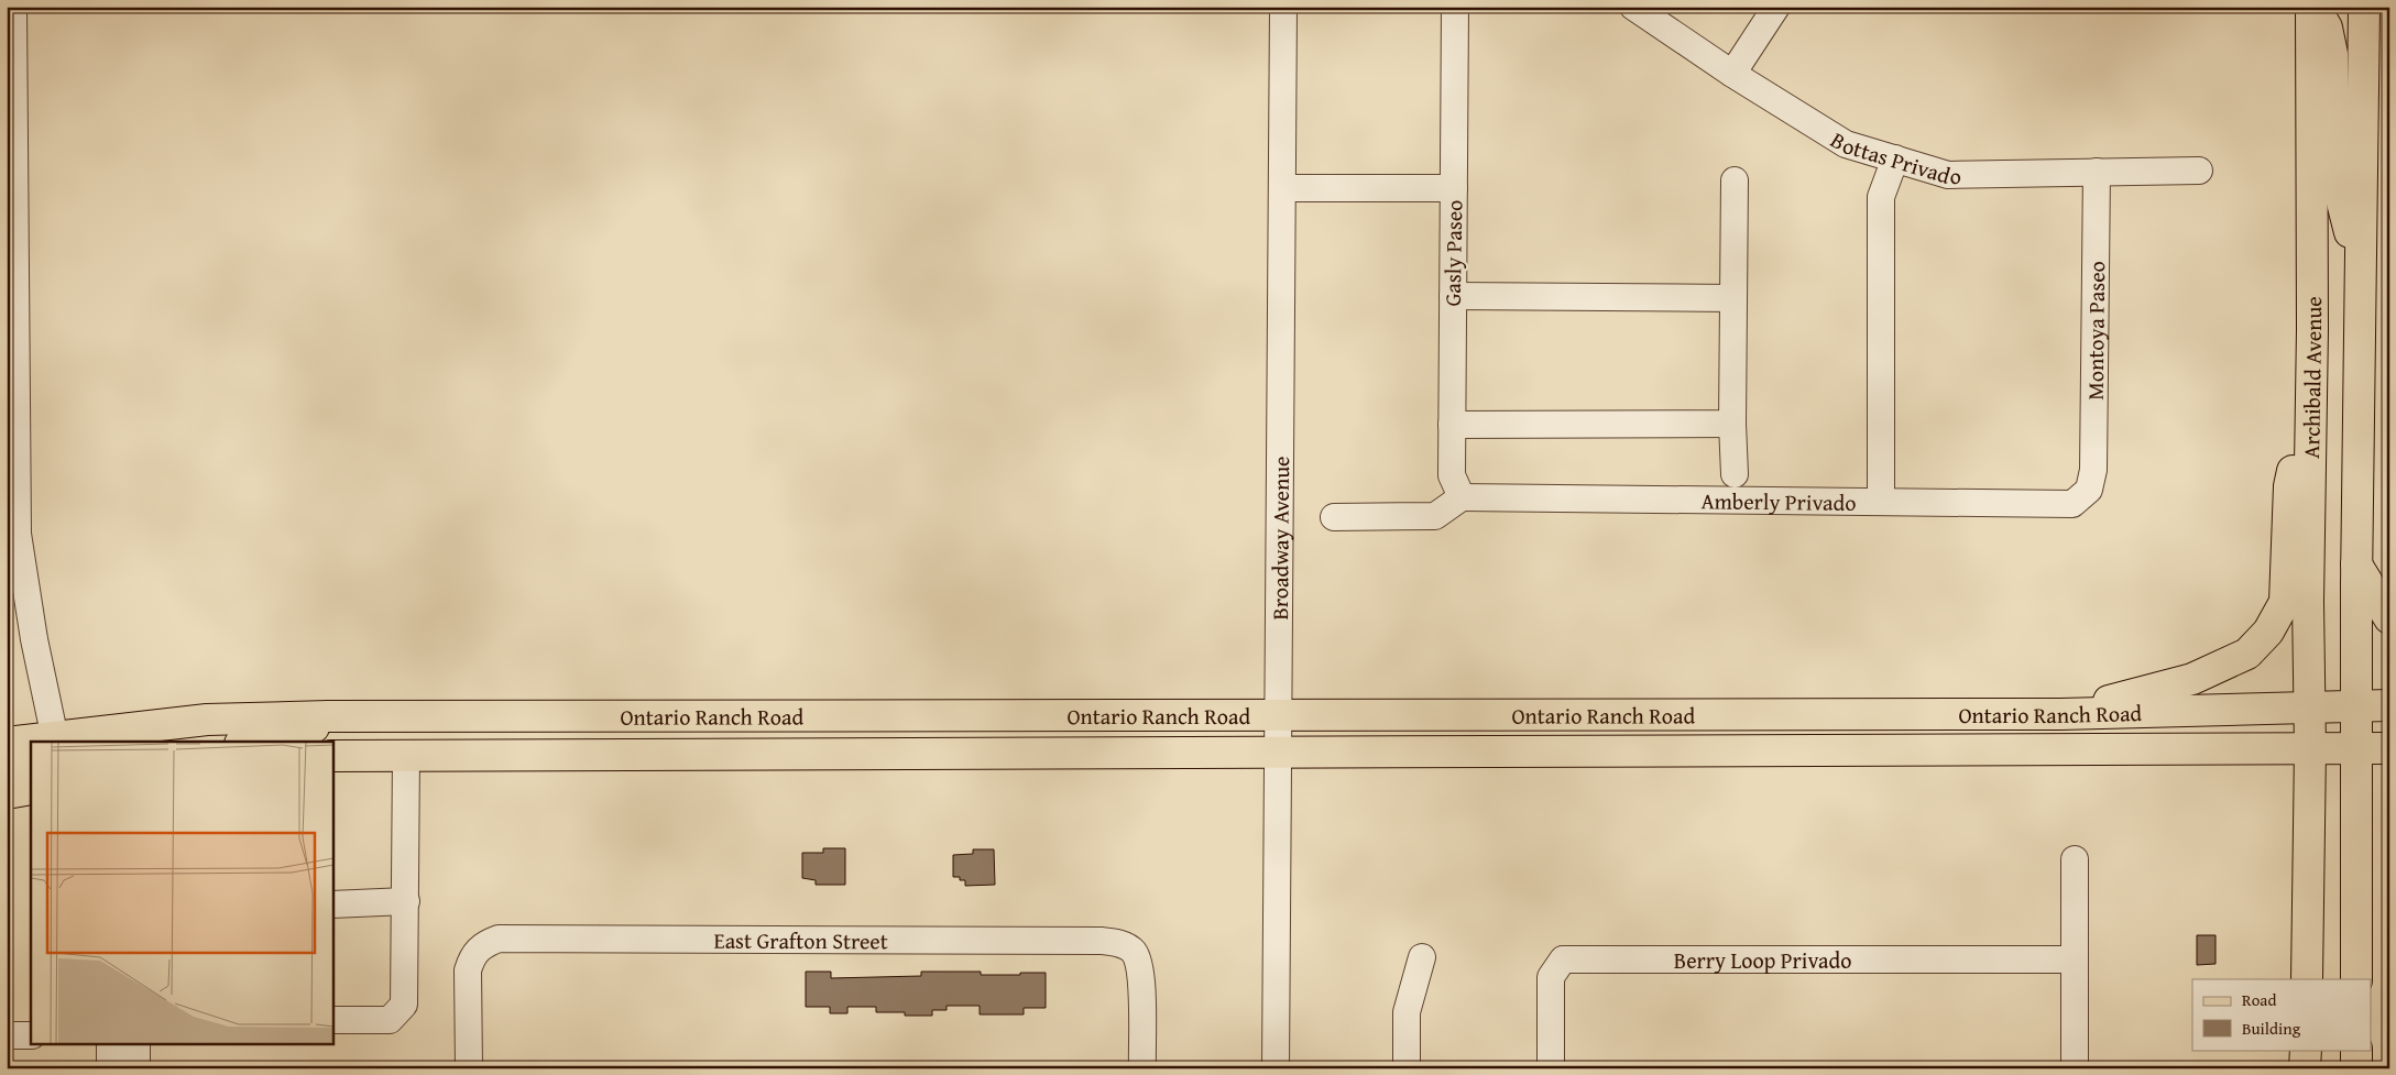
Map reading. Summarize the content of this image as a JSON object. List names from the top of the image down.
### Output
{
  "streets": {
    "main road": ["Archibald Avenue", "Ontario Ranch Road"],
    "street": [
      "Bottas Privado",
      "Gasly Paseo",
      "Montoya Paseo",
      "Amberly Privado",
      "Broadway Avenue",
      "East Grafton Street",
      "Berry Loop Privado"
    ]
  },
  "crossings": [
    ["Bottas Privado", "Montoya Paseo"],
    ["Gasly Paseo", "Amberly Privado"],
    ["Montoya Paseo", "Amberly Privado"],
    ["Archibald Avenue", "Ontario Ranch Road"],
    ["Broadway Avenue", "Ontario Ranch Road"]
  ],
  "legend": ["Road", "Building"]
}
